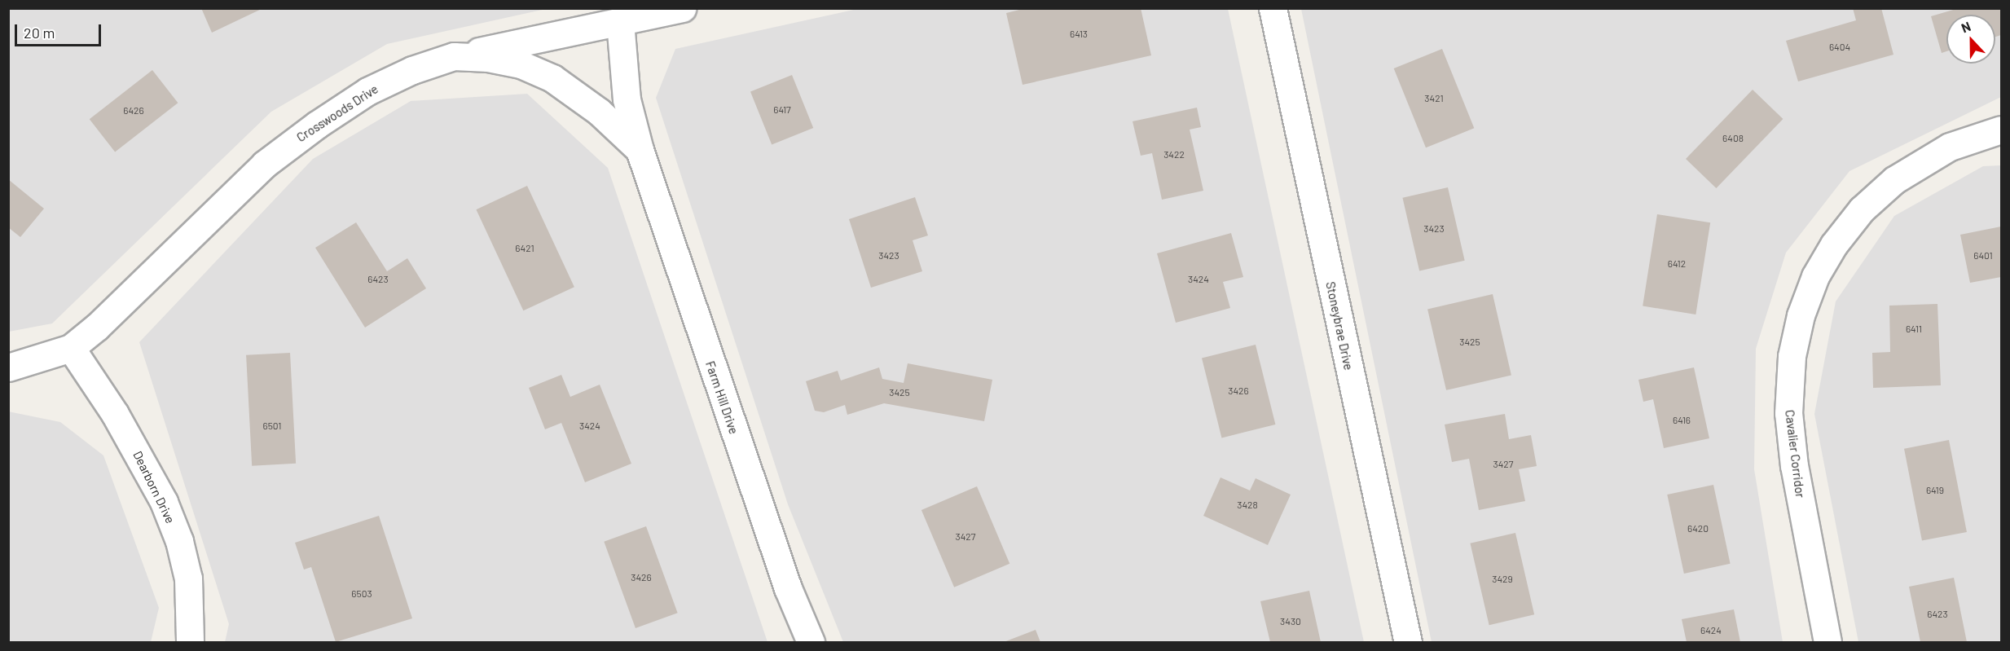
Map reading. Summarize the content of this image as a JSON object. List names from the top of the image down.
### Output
{
  "streets": {
    "street": [
      "Crosswoods Drive",
      "Stoneybrae Drive",
      "Farm Hill Drive",
      "Cavalier Corridor",
      "Dearborn Drive"
    ]
  },
  "crossings": [
    ["Crosswoods Drive", "Farm Hill Drive"],
    ["Crosswoods Drive", "Dearborn Drive"]
  ],
  "house_numbers": [
    "6413",
    "6404",
    "3421",
    "6417",
    "6426",
    "6408",
    "3422",
    "3423",
    "6421",
    "3423",
    "6401",
    "6412",
    "6423",
    "3424",
    "6411",
    "3425",
    "3426",
    "3425",
    "6416",
    "6501",
    "3424",
    "3427",
    "6419",
    "3428",
    "6420",
    "3427",
    "3426",
    "3429",
    "6503",
    "6423",
    "3430",
    "6424"
  ],
  "scale_bar": "20 m",
  "north": "top"
}
